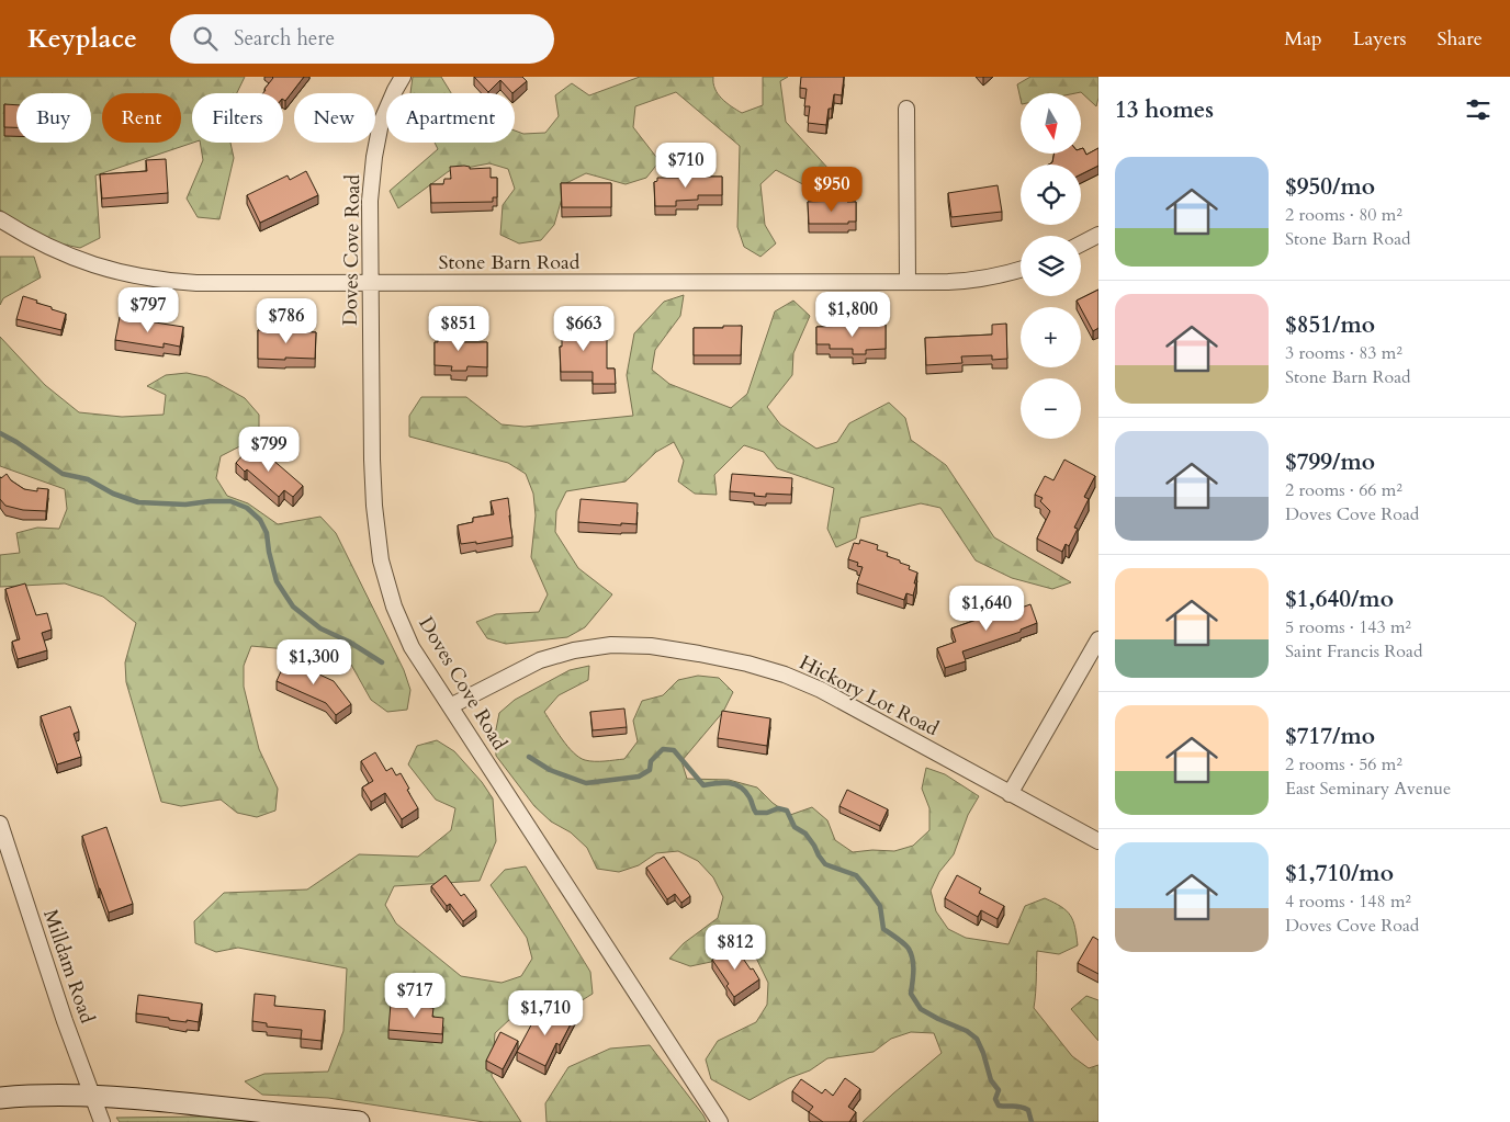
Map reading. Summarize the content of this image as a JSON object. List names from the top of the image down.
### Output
{
  "streets": {
    "street": [
      "Doves Cove Road",
      "Stone Barn Road",
      "Hickory Lot Road",
      "Milldam Road"
    ]
  },
  "crossings": [
    ["Doves Cove Road", "Stone Barn Road"],
    ["Doves Cove Road", "Hickory Lot Road"]
  ],
  "north": "bottom",
  "page": {
    "header": "Keyplace",
    "search": "Search here",
    "nav": ["Map", "Layers", "Share"],
    "heading": "13 homes",
    "map_buttons": ["+", "−"],
    "chip": [
      "Buy",
      "Rent",
      "Filters",
      "New",
      "Apartment"
    ],
    "price": [
      "$710",
      "$950",
      "$797",
      "$1,800",
      "$786",
      "$851",
      "$663",
      "$799",
      "$1,640",
      "$1,300",
      "$812",
      "$717",
      "$1,710"
    ],
    "list": [
      {
        "name": "$950/mo",
        "note": "2 rooms · 80 m² · Stone Barn Road"
      },
      {
        "name": "$851/mo",
        "note": "3 rooms · 83 m² · Stone Barn Road"
      },
      {
        "name": "$799/mo",
        "note": "2 rooms · 66 m² · Doves Cove Road"
      },
      {
        "name": "$1,640/mo",
        "note": "5 rooms · 143 m² · Saint Francis Road"
      },
      {
        "name": "$717/mo",
        "note": "2 rooms · 56 m² · East Seminary Avenue"
      },
      {
        "name": "$1,710/mo",
        "note": "4 rooms · 148 m² · Doves Cove Road"
      }
    ]
  }
}
